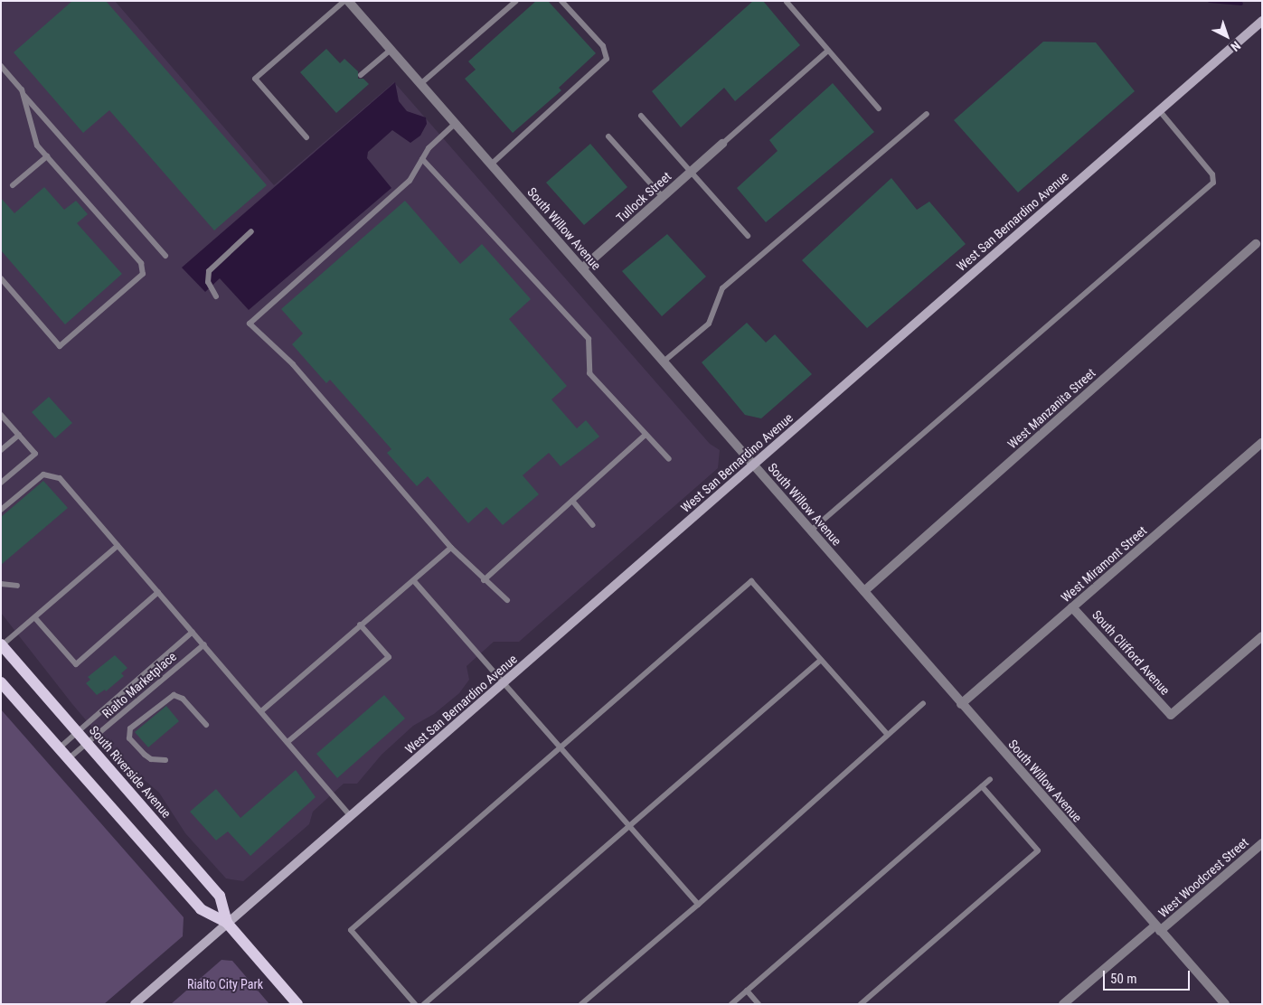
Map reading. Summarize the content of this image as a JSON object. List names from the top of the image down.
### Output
{
  "streets": {
    "main road": ["West San Bernardino Avenue", "South Riverside Avenue"],
    "street": [
      "Tullock Street",
      "South Willow Avenue",
      "West Manzanita Street",
      "West Miramont Street",
      "South Clifford Avenue",
      "West Woodcrest Street"
    ],
    "lane": ["Rialto Marketplace"]
  },
  "crossings": [
    ["Tullock Street", "South Willow Avenue"],
    ["West San Bernardino Avenue", "South Willow Avenue"],
    ["West San Bernardino Avenue", "South Riverside Avenue"],
    ["South Willow Avenue", "West Manzanita Street"],
    ["South Willow Avenue", "West Miramont Street"],
    ["South Willow Avenue", "West Woodcrest Street"],
    ["West Miramont Street", "South Clifford Avenue"],
    ["Rialto Marketplace", "South Riverside Avenue"]
  ],
  "parks": ["Rialto City Park"],
  "scale_bar": "50 m",
  "north": "bottom right"
}
